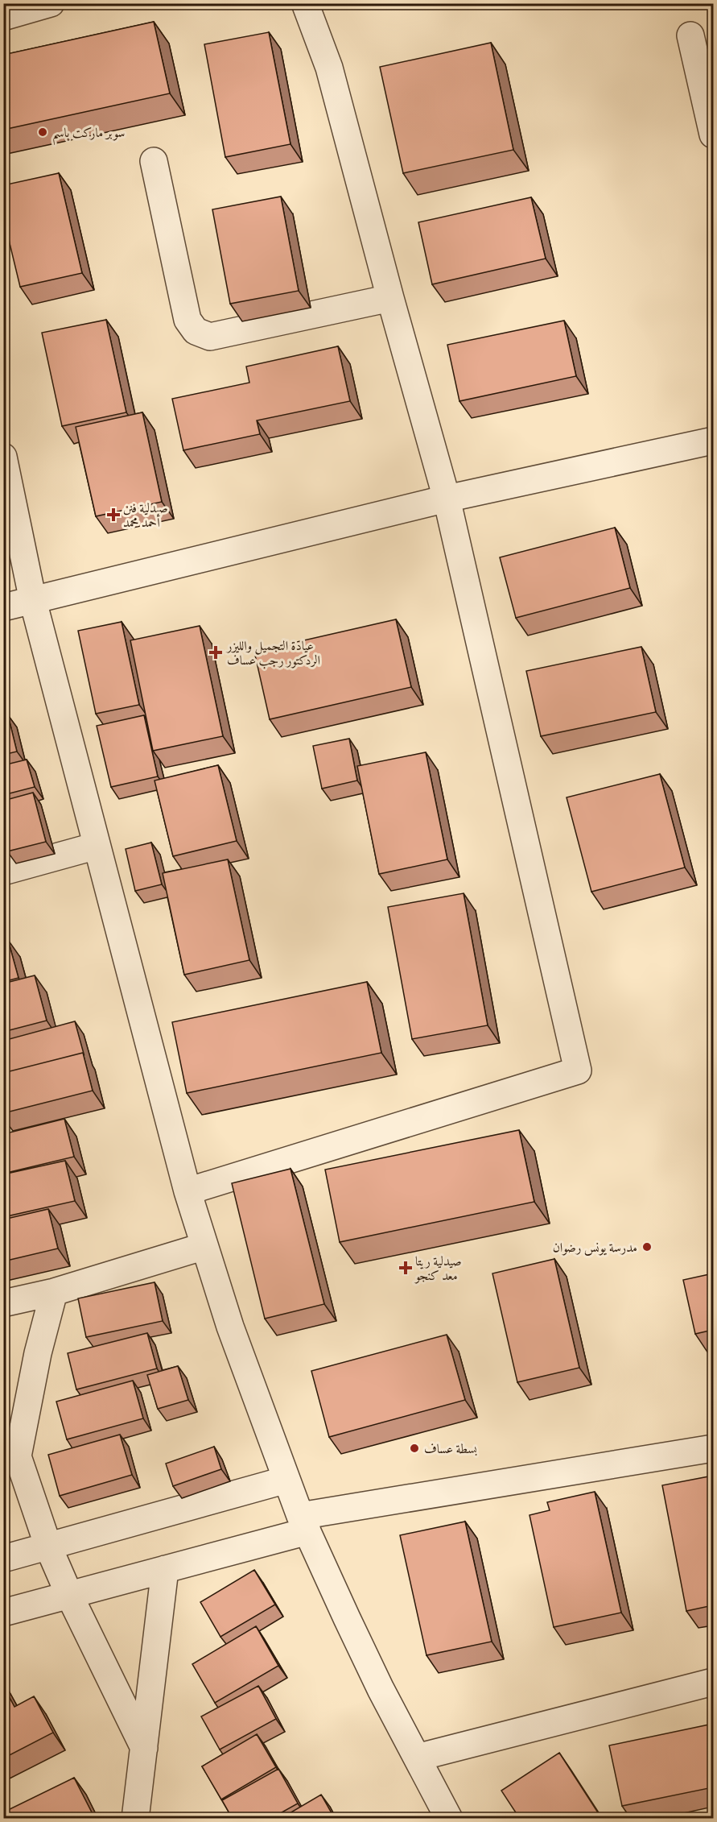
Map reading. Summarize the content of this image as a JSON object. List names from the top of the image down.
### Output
{
  "places": {
    "other": ["سوبر ماركت باسم", "مدرسة يونس رضوان", "بسطة عساف"],
    "health": ["صيدلية فنن أحمد محمد", "عيادة التجميل والليزر الردكتور رجب عساف", "صيدلية ريتا معد كنجو"]
  }
}
